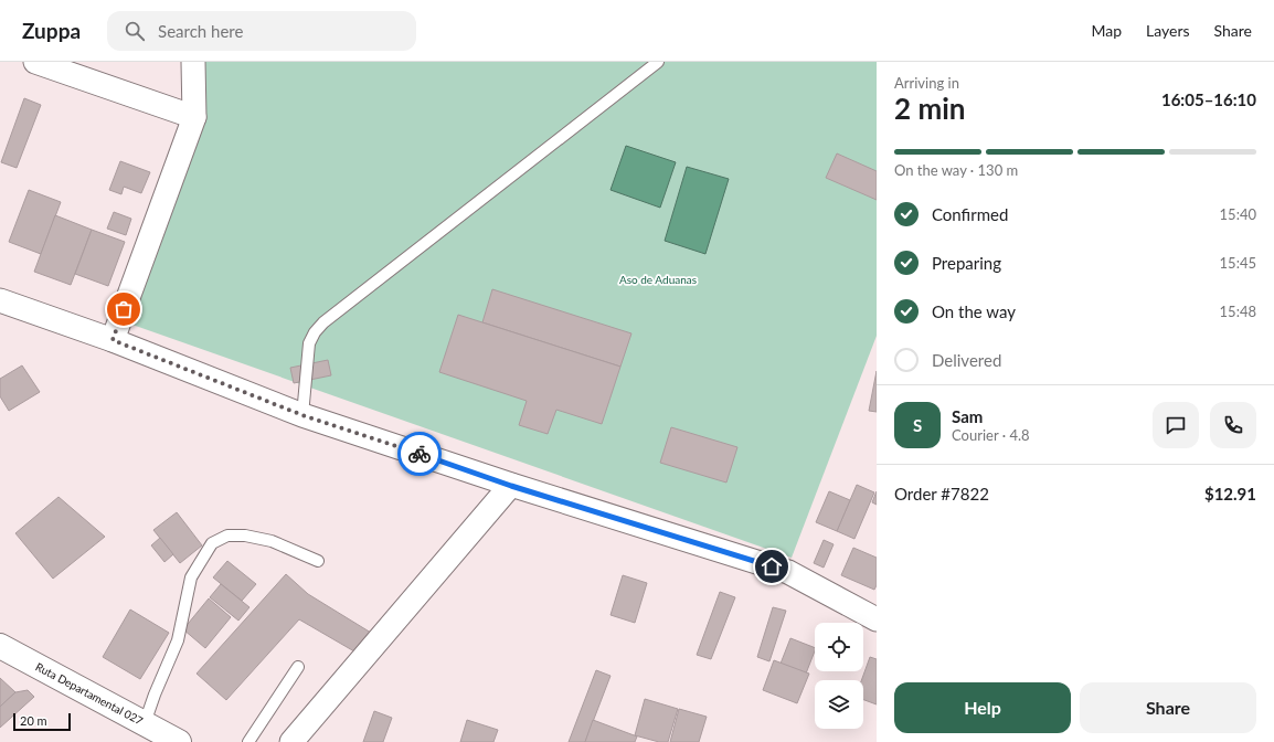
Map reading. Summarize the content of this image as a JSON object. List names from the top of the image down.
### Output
{
  "streets": {
    "main road": ["Ruta Departamental 027"]
  },
  "parks": ["Aso de Aduanas"],
  "scale_bar": "20 m",
  "page": {
    "header": "Zuppa",
    "search": "Search here",
    "nav": ["Map", "Layers", "Share"],
    "heading": ["2 min", "Arriving in", "16:05–16:10"],
    "panel": [
      "Sam",
      "Courier · 4.8",
      "Order #7822",
      "$12.91"
    ],
    "bar": "On the way · 130 m",
    "list": [
      ["Confirmed", "15:40"],
      ["Preparing", "15:45"],
      ["On the way", "15:48"],
      "Delivered"
    ],
    "round": "S",
    "buttons": ["Help", "Share"],
    "scale": "20 m"
  }
}
